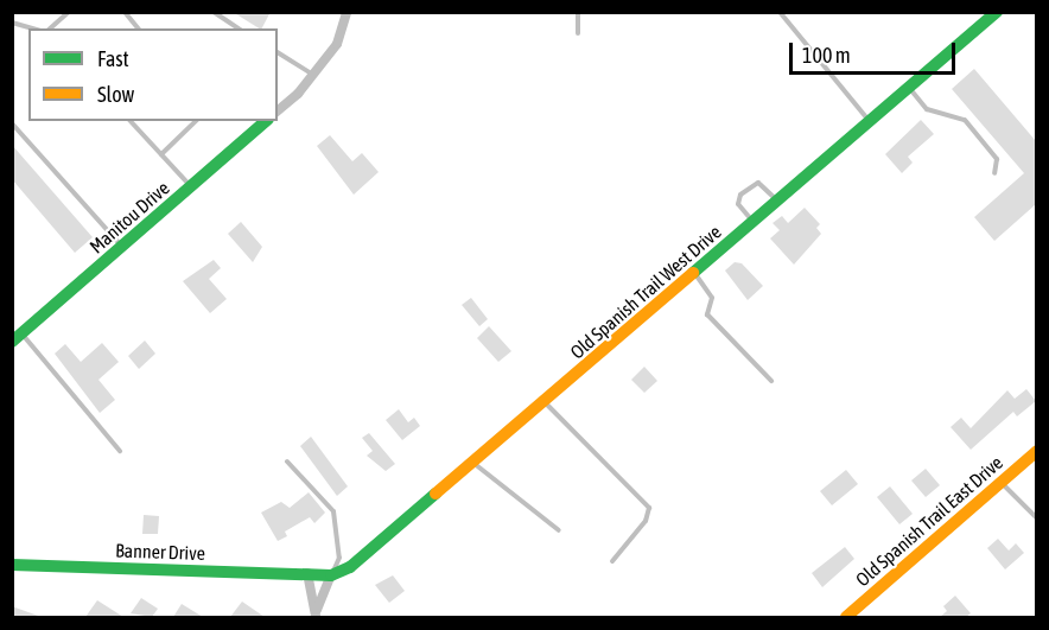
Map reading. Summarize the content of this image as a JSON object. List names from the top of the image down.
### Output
{
  "streets": {
    "street": [
      "Manitou Drive",
      "Old Spanish Trail West Drive",
      "Old Spanish Trail East Drive",
      "Banner Drive"
    ]
  },
  "legend": ["Fast", "Slow"],
  "scale_bar": "100 m"
}
